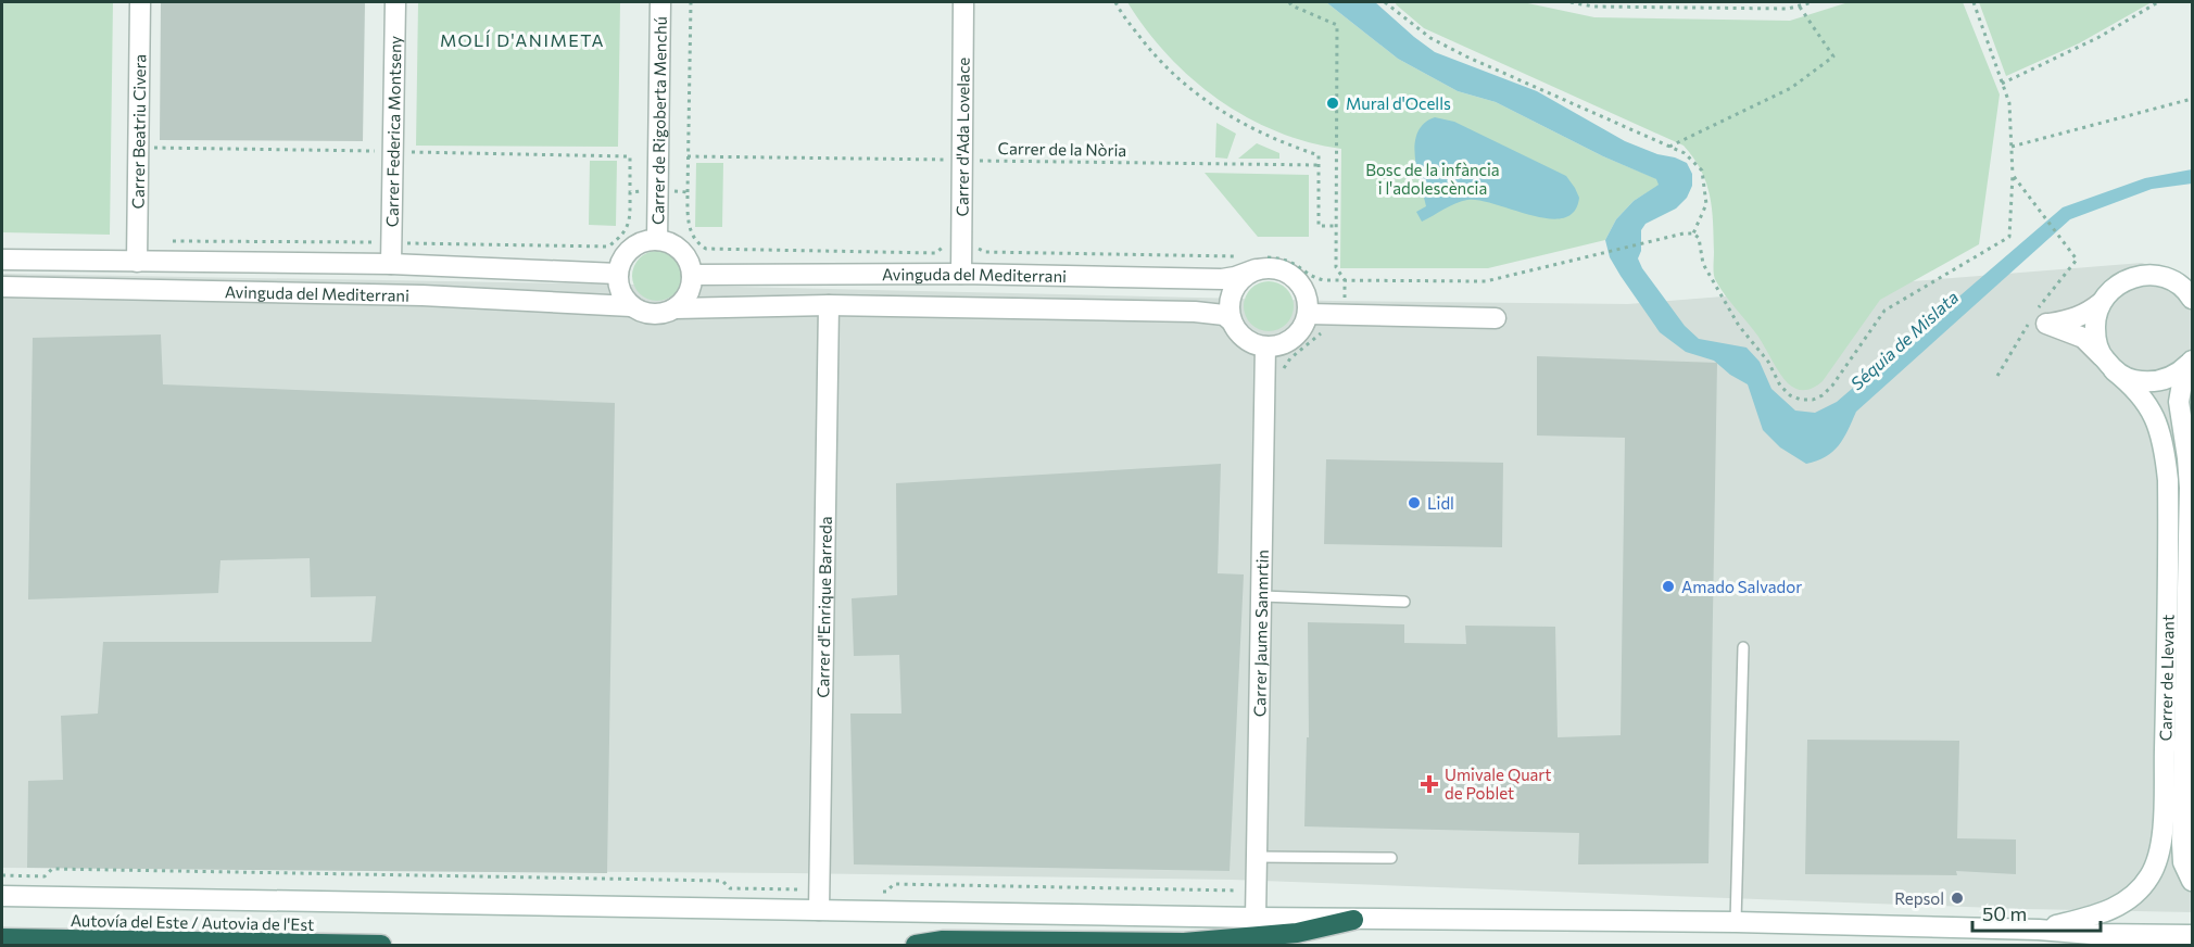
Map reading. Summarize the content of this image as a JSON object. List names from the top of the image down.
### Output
{
  "streets": {
    "highway": ["Autovía del Este / Autovia de l'Est"],
    "street": [
      "Carrer de Rigoberta Menchú",
      "Carrer Beatriu Civera",
      "Carrer Federica Montseny",
      "Carrer d'Ada Lovelace",
      "Avinguda del Mediterrani",
      "Carrer d'Enrique Barreda",
      "Carrer Jaume Sanmrtin",
      "Carrer de Llevant"
    ],
    "path": ["Carrer de la Nòria"]
  },
  "crossings": [
    ["Carrer de Rigoberta Menchú", "Avinguda del Mediterrani"],
    ["Carrer Beatriu Civera", "Avinguda del Mediterrani"],
    ["Carrer Federica Montseny", "Avinguda del Mediterrani"],
    ["Carrer d'Ada Lovelace", "Carrer de la Nòria"],
    ["Carrer d'Ada Lovelace", "Avinguda del Mediterrani"],
    ["Avinguda del Mediterrani", "Carrer d'Enrique Barreda"],
    ["Avinguda del Mediterrani", "Carrer Jaume Sanmrtin"]
  ],
  "districts": ["MOLÍ D'ANIMETA"],
  "water": ["Séquia de Mislata"],
  "parks": ["Bosc de la infància i l'adolescència"],
  "places": {
    "other": [
      "Mural d'Ocells",
      "Lidl",
      "Amado Salvador",
      "Repsol"
    ],
    "health": ["Umivale Quart de Poblet"]
  },
  "scale_bar": "50 m"
}
